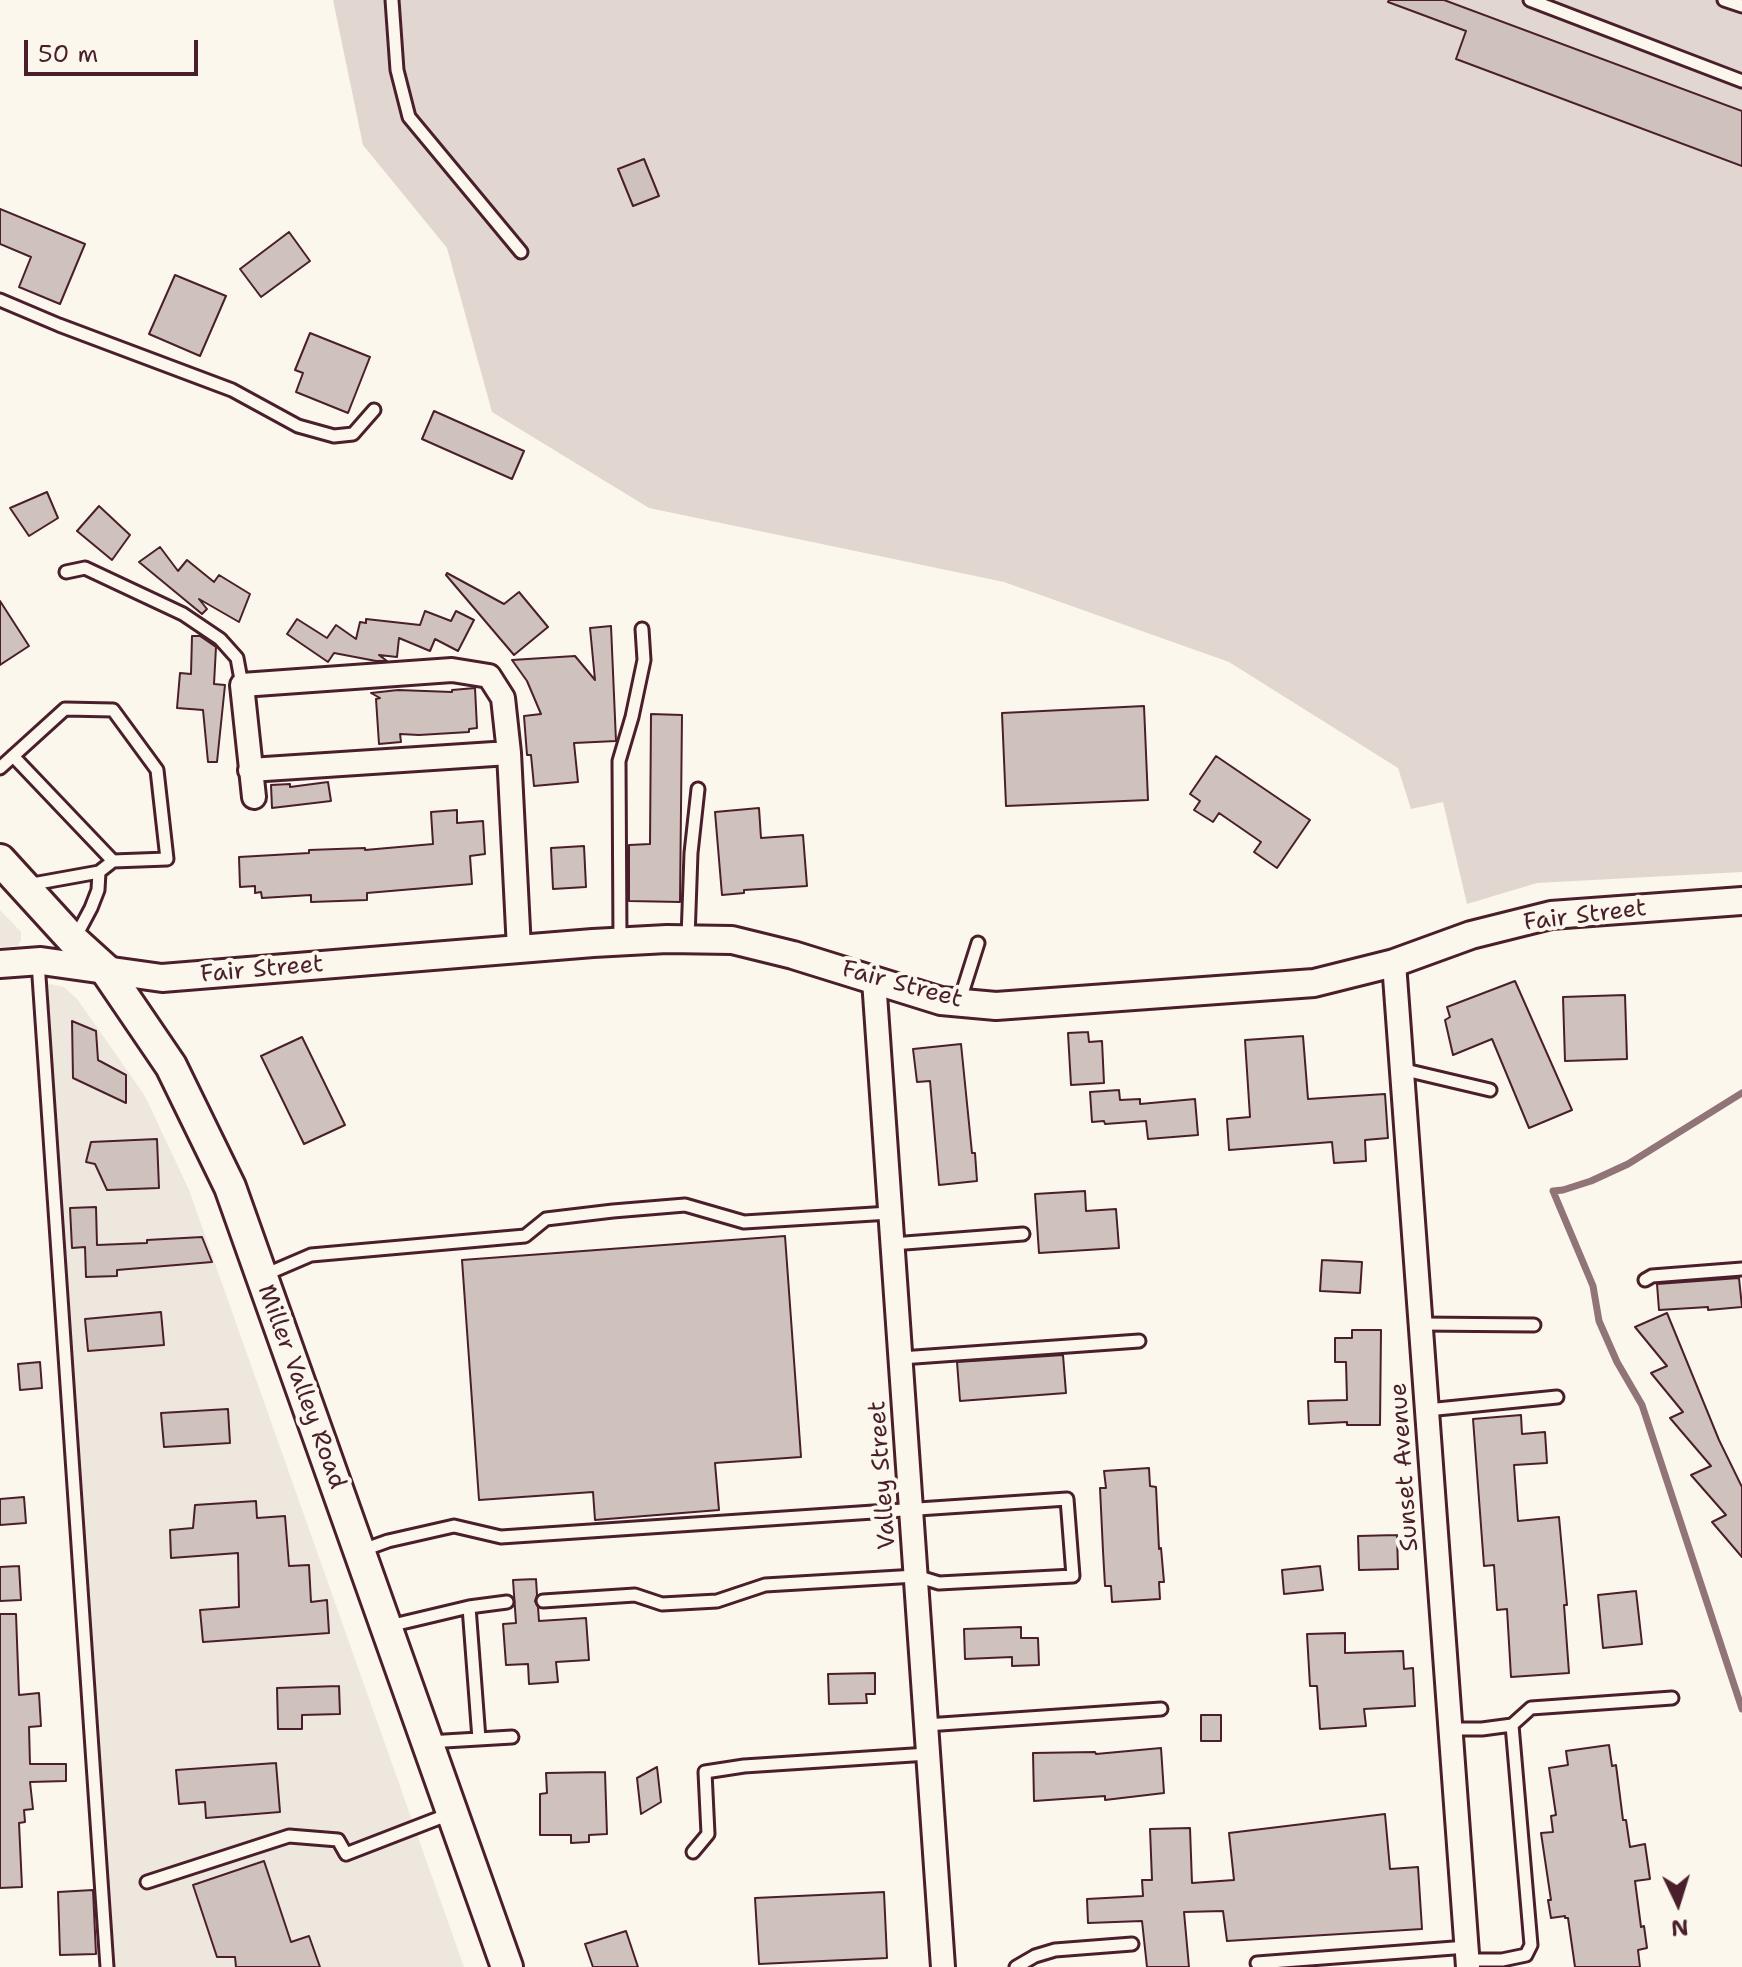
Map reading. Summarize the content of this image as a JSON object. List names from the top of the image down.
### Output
{
  "streets": {
    "main road": ["Miller Valley Road"],
    "street": ["Fair Street", "Sunset Avenue", "Valley Street"]
  },
  "crossings": [
    ["Fair Street", "Miller Valley Road"],
    ["Fair Street", "Sunset Avenue"],
    ["Fair Street", "Valley Street"]
  ],
  "scale_bar": "50 m",
  "north": "bottom"
}
